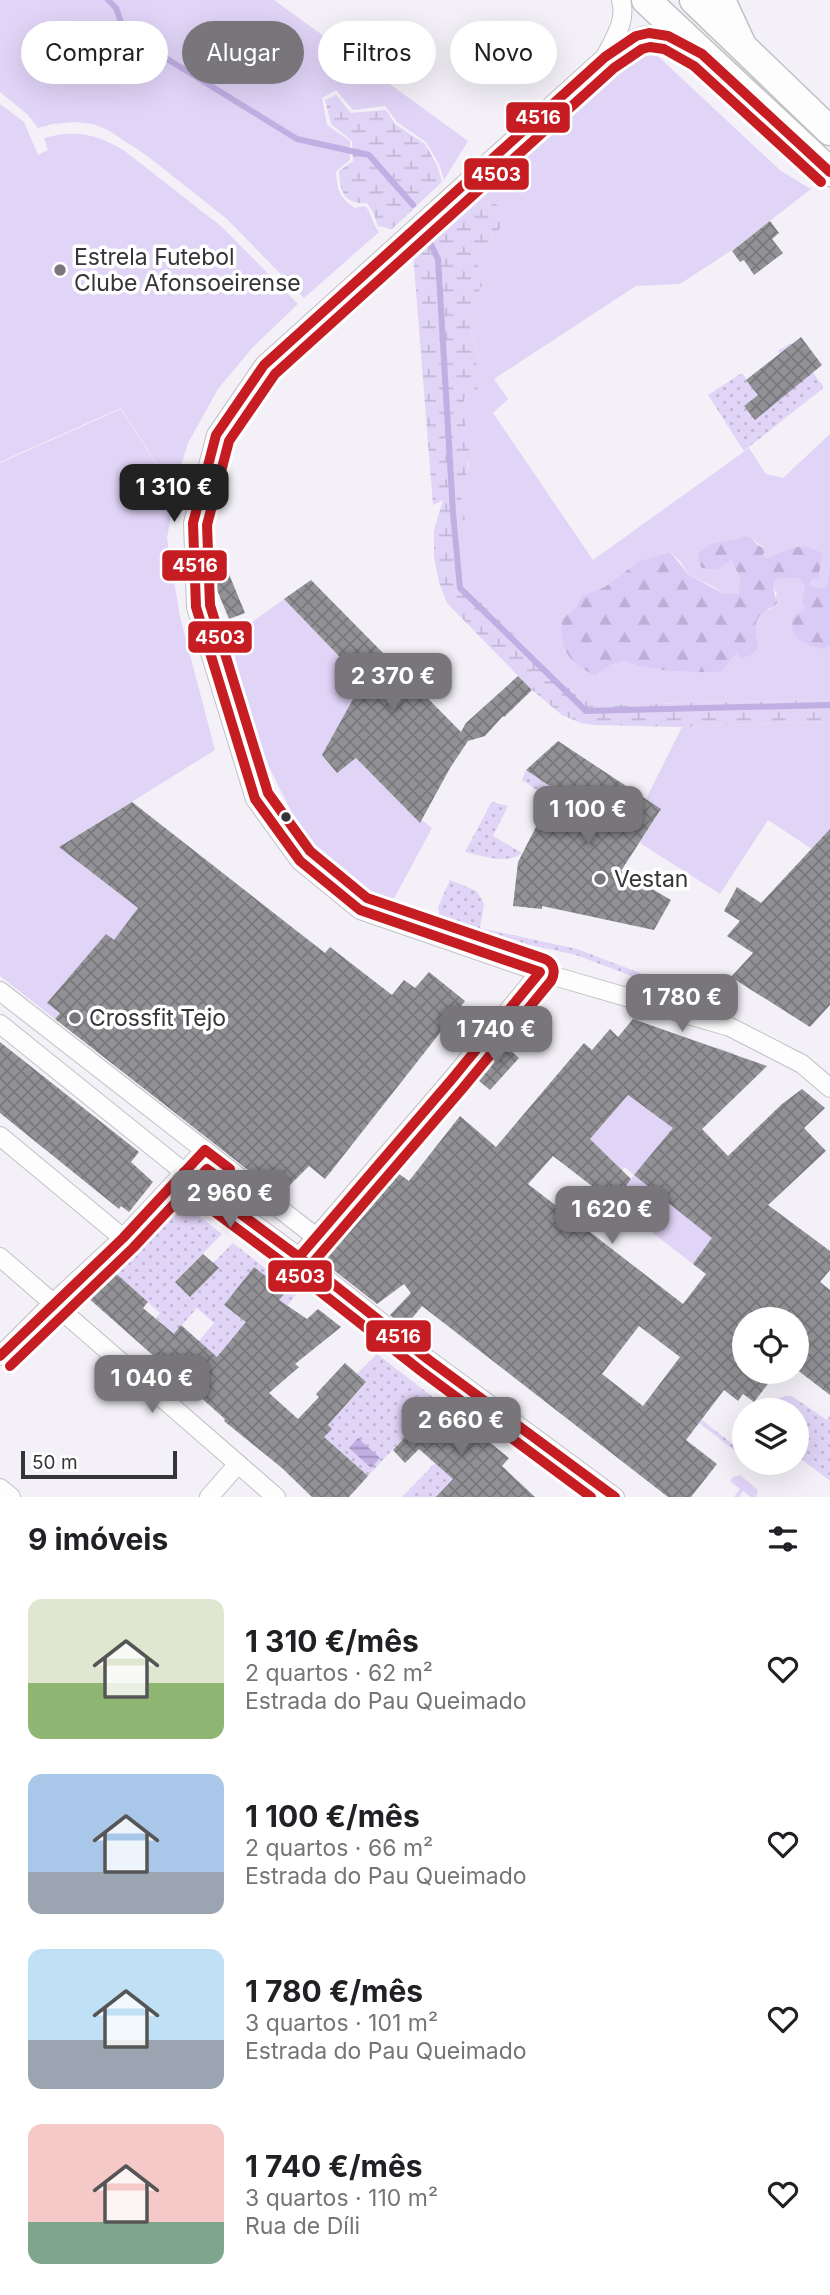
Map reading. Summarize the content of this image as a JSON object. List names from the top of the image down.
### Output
{
  "places": ["Estrela Futebol Clube Afonsoeirense", "Vestan", "Crossfit Tejo"],
  "lines": ["transit line 4516", "transit line 4503"],
  "scale_bar": "50 m",
  "page": {
    "chip": [
      "Comprar",
      "Alugar",
      "Filtros",
      "Novo"
    ],
    "price": [
      "1 310 €",
      "2 370 €",
      "1 100 €",
      "1 780 €",
      "1 740 €",
      "2 960 €",
      "1 620 €",
      "1 040 €",
      "2 660 €"
    ],
    "scale": "50 m",
    "heading": "9 imóveis",
    "list": [
      {
        "name": "1 310 €/mês",
        "note": "2 quartos · 62 m² · Estrada do Pau Queimado"
      },
      {
        "name": "1 100 €/mês",
        "note": "2 quartos · 66 m² · Estrada do Pau Queimado"
      },
      {
        "name": "1 780 €/mês",
        "note": "3 quartos · 101 m² · Estrada do Pau Queimado"
      },
      {
        "name": "1 740 €/mês",
        "note": "3 quartos · 110 m² · Rua de Díli"
      }
    ]
  }
}
